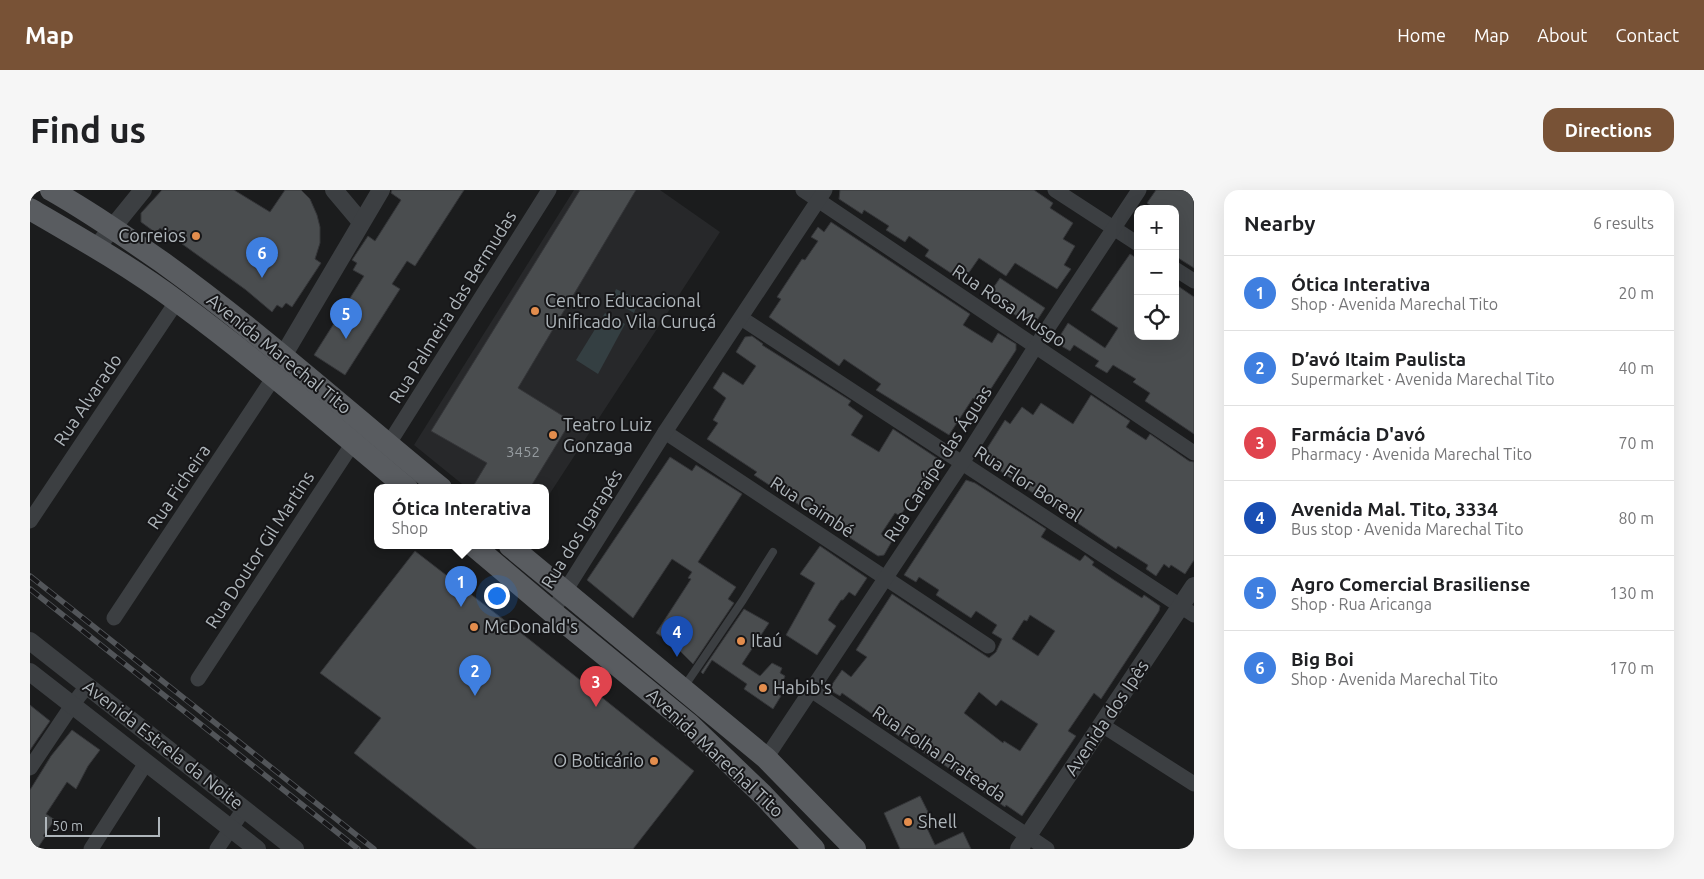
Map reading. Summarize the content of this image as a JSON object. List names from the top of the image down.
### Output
{
  "streets": {
    "main road": ["Avenida Marechal Tito"],
    "street": [
      "Rua Rosa Musgo",
      "Rua Palmeira das Bermudas",
      "Rua Alvarado",
      "Rua Caraípe das Águas",
      "Rua Flor Boreal",
      "Rua Ficheira",
      "Rua Caimbé",
      "Rua dos Igarapés",
      "Rua Doutor Gil Martins",
      "Avenida dos Ipês",
      "Avenida Estrela da Noite",
      "Rua Folha Prateada"
    ]
  },
  "crossings": [
    ["Rua Rosa Musgo", "Rua Caraípe das Águas"],
    ["Rua Rosa Musgo", "Rua dos Igarapés"],
    ["Rua Palmeira das Bermudas", "Avenida Marechal Tito"],
    ["Avenida Marechal Tito", "Rua Alvarado"],
    ["Avenida Marechal Tito", "Rua Caraípe das Águas"],
    ["Avenida Marechal Tito", "Rua Ficheira"],
    ["Avenida Marechal Tito", "Rua dos Igarapés"],
    ["Avenida Marechal Tito", "Rua Doutor Gil Martins"],
    ["Rua Caraípe das Águas", "Rua Flor Boreal"],
    ["Rua Caraípe das Águas", "Rua Caimbé"],
    ["Rua Caraípe das Águas", "Rua Folha Prateada"],
    ["Rua Flor Boreal", "Rua dos Igarapés"],
    ["Rua Flor Boreal", "Avenida dos Ipês"],
    ["Rua Caimbé", "Rua dos Igarapés"],
    ["Avenida dos Ipês", "Rua Folha Prateada"]
  ],
  "places": [
    "Correios",
    "Centro Educacional Unificado Vila Curuçá",
    "Teatro Luiz Gonzaga",
    "McDonald's",
    "Itaú",
    "Habib's",
    "O Boticário",
    "Shell"
  ],
  "house_numbers": ["3452"],
  "scale_bar": "50 m",
  "page": {
    "header": "Map",
    "nav": [
      "Home",
      "Map",
      "About",
      "Contact"
    ],
    "buttons": "Directions",
    "title": "Find us",
    "heading": ["Nearby", "6 results"],
    "map_buttons": ["+", "−"],
    "pins": [
      "6",
      "5",
      "1",
      "4",
      "2",
      "3"
    ],
    "list": [
      {
        "mark": "1",
        "name": "Ótica Interativa",
        "note": "Shop · Avenida Marechal Tito",
        "value": "20 m"
      },
      {
        "mark": "2",
        "name": "D’avó Itaim Paulista",
        "note": "Supermarket · Avenida Marechal Tito",
        "value": "40 m"
      },
      {
        "mark": "3",
        "name": "Farmácia D'avó",
        "note": "Pharmacy · Avenida Marechal Tito",
        "value": "70 m"
      },
      {
        "mark": "4",
        "name": "Avenida Mal. Tito, 3334",
        "note": "Bus stop · Avenida Marechal Tito",
        "value": "80 m"
      },
      {
        "mark": "5",
        "name": "Agro Comercial Brasiliense",
        "note": "Shop · Rua Aricanga",
        "value": "130 m"
      },
      {
        "mark": "6",
        "name": "Big Boi",
        "note": "Shop · Avenida Marechal Tito",
        "value": "170 m"
      }
    ],
    "popup": ["Ótica Interativa", "Shop"],
    "scale": "50 m"
  }
}
